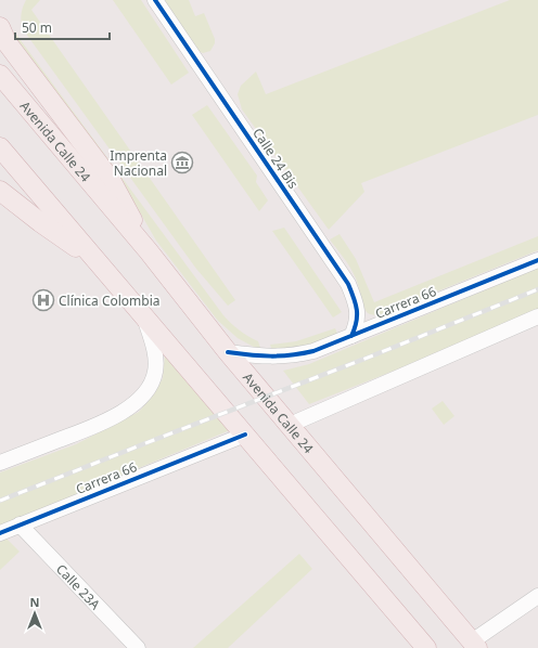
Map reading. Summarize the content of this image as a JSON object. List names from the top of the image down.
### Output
{
  "streets": {
    "main road": ["Avenida Calle 24"],
    "street": ["Calle 24 Bis", "Carrera 66", "Calle 23A"]
  },
  "crossings": [
    ["Avenida Calle 24", "Carrera 66"],
    ["Calle 24 Bis", "Carrera 66"],
    ["Carrera 66", "Calle 23A"]
  ],
  "places": {
    "museum": ["Imprenta Nacional"],
    "hospital": ["Clínica Colombia"]
  },
  "scale_bar": "50 m",
  "north": "top"
}
